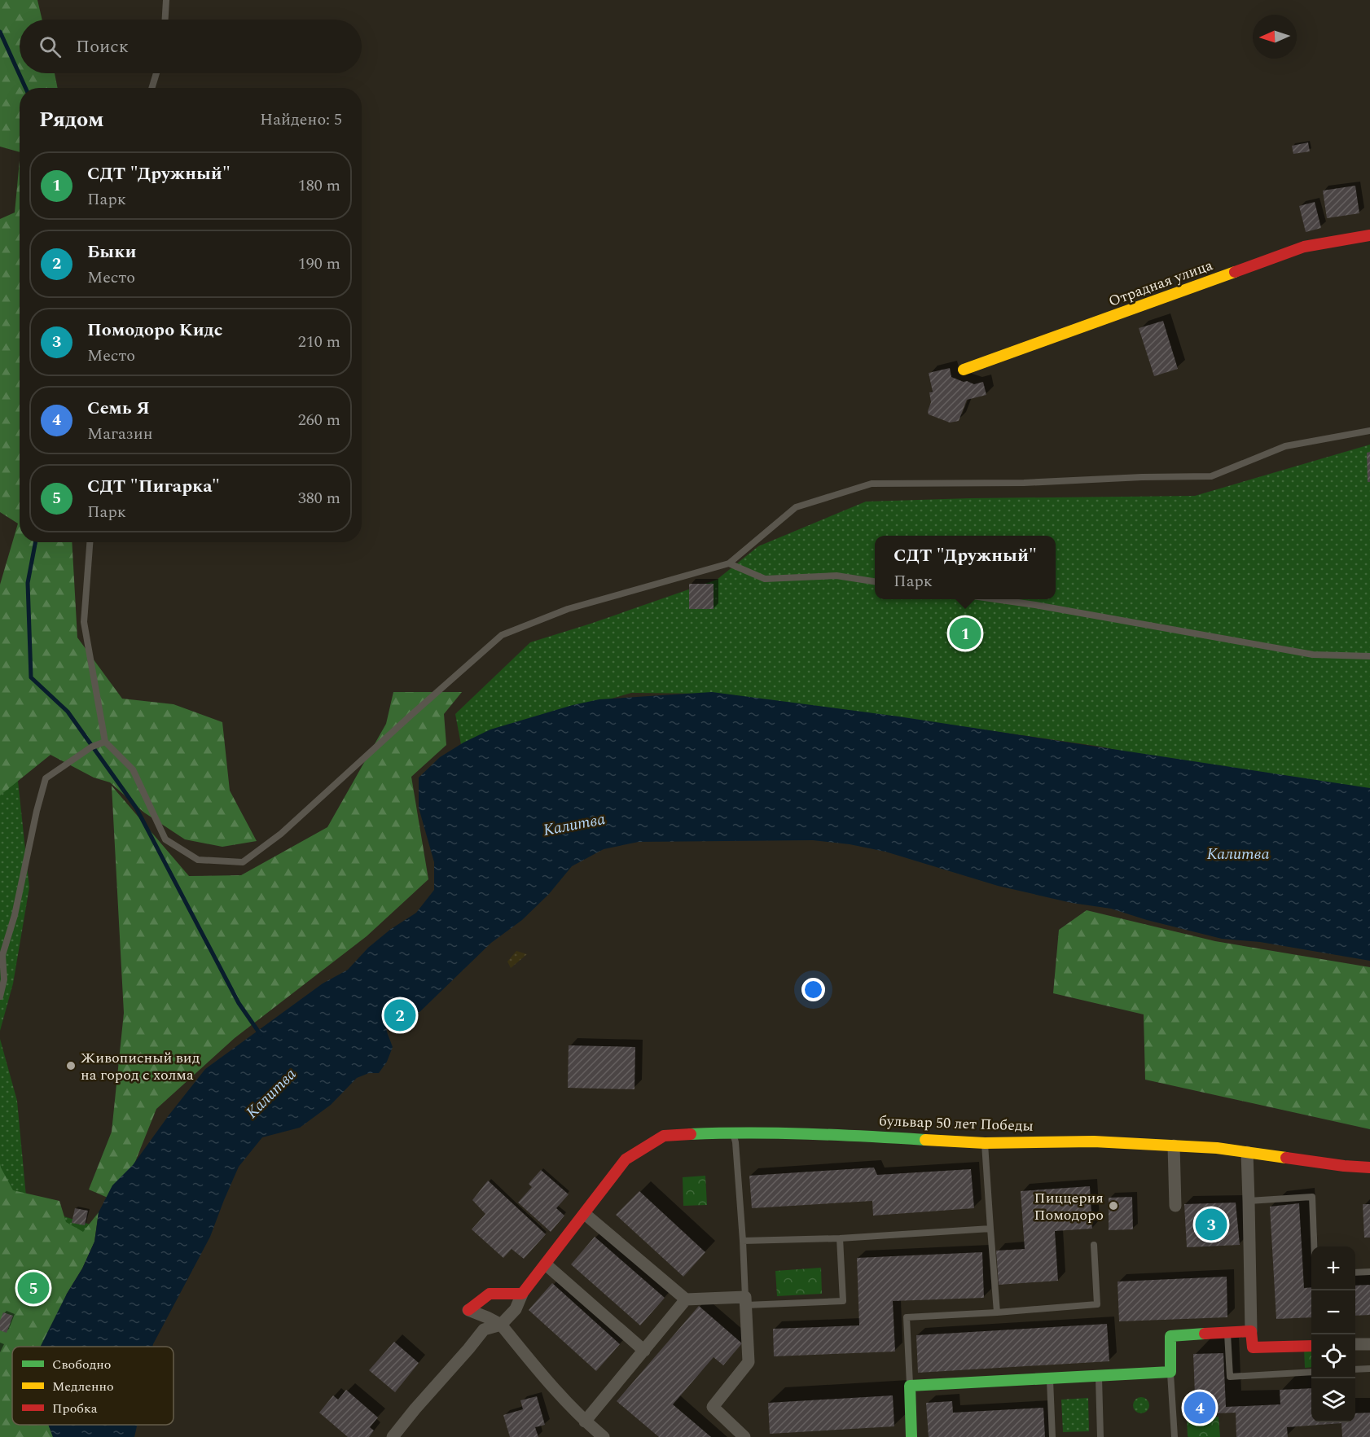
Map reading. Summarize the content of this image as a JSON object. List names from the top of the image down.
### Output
{
  "streets": {
    "street": ["Отрадная улица", "бульвар 50 лет Победы"]
  },
  "water": ["Калитва"],
  "places": ["Живописный вид на город с холма", "Пиццерия Помодоро"],
  "legend": ["Свободно", "Медленно", "Пробка"],
  "north": "left",
  "page": {
    "search": "Поиск",
    "heading": ["Рядом", "Найдено: 5"],
    "list": [
      {
        "mark": "1",
        "name": "СДТ \"Дружный\"",
        "note": "Парк",
        "value": "180 m"
      },
      {
        "mark": "2",
        "name": "Быки",
        "note": "Место",
        "value": "190 m"
      },
      {
        "mark": "3",
        "name": "Помодоро Кидс",
        "note": "Место",
        "value": "210 m"
      },
      {
        "mark": "4",
        "name": "Семь Я",
        "note": "Магазин",
        "value": "260 m"
      },
      {
        "mark": "5",
        "name": "СДТ \"Пигарка\"",
        "note": "Парк",
        "value": "380 m"
      }
    ],
    "popup": ["СДТ \"Дружный\"", "Парк"],
    "pins": [
      "1",
      "2",
      "3",
      "5",
      "4"
    ],
    "map_buttons": ["+", "−"]
  }
}
